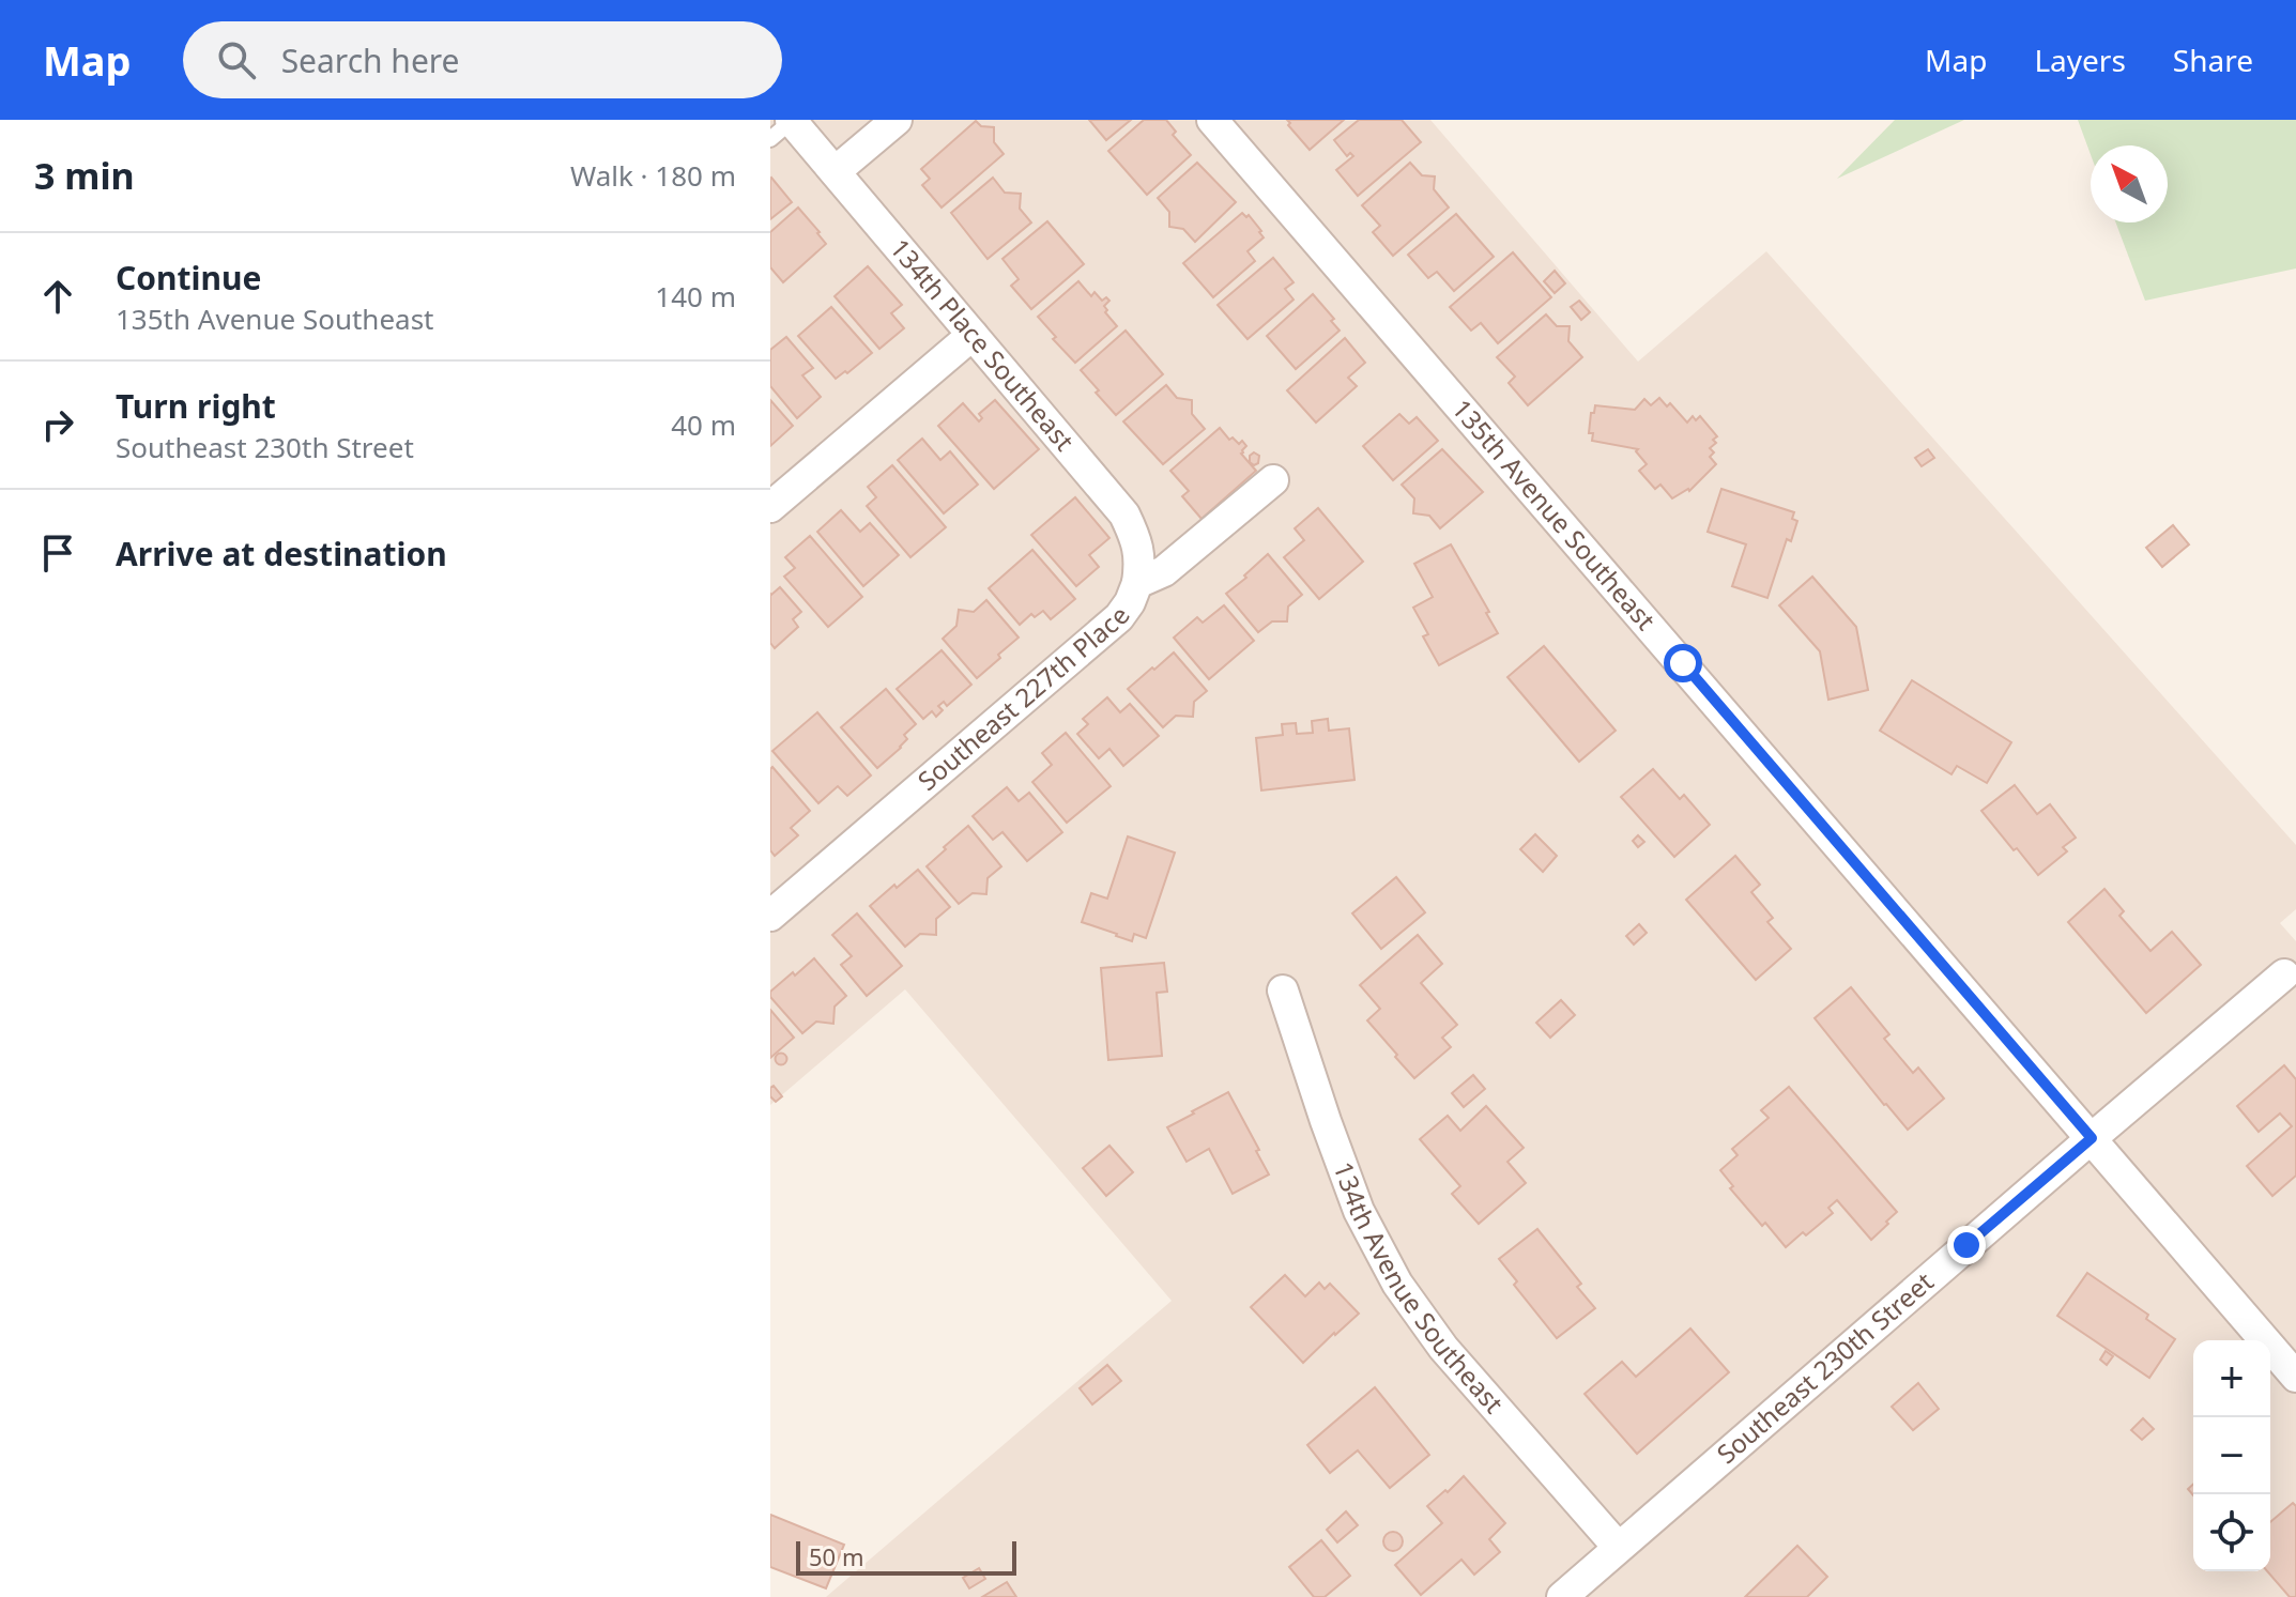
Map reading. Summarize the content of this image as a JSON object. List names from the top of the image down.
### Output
{
  "streets": {
    "street": [
      "134th Place Southeast",
      "135th Avenue Southeast",
      "Southeast 227th Place",
      "134th Avenue Southeast",
      "Southeast 230th Street"
    ]
  },
  "crossings": [
    ["134th Place Southeast", "Southeast 227th Place"],
    ["135th Avenue Southeast", "Southeast 230th Street"],
    ["134th Avenue Southeast", "Southeast 230th Street"]
  ],
  "scale_bar": "50 m",
  "north": "top left",
  "page": {
    "header": "Map",
    "search": "Search here",
    "nav": ["Map", "Layers", "Share"],
    "heading": ["3 min", "Walk · 180 m"],
    "list": [
      ["Continue", "135th Avenue Southeast", "140 m"],
      ["Turn right", "Southeast 230th Street", "40 m"],
      "Arrive at destination"
    ],
    "map_buttons": ["+", "−"],
    "scale": "50 m"
  }
}
